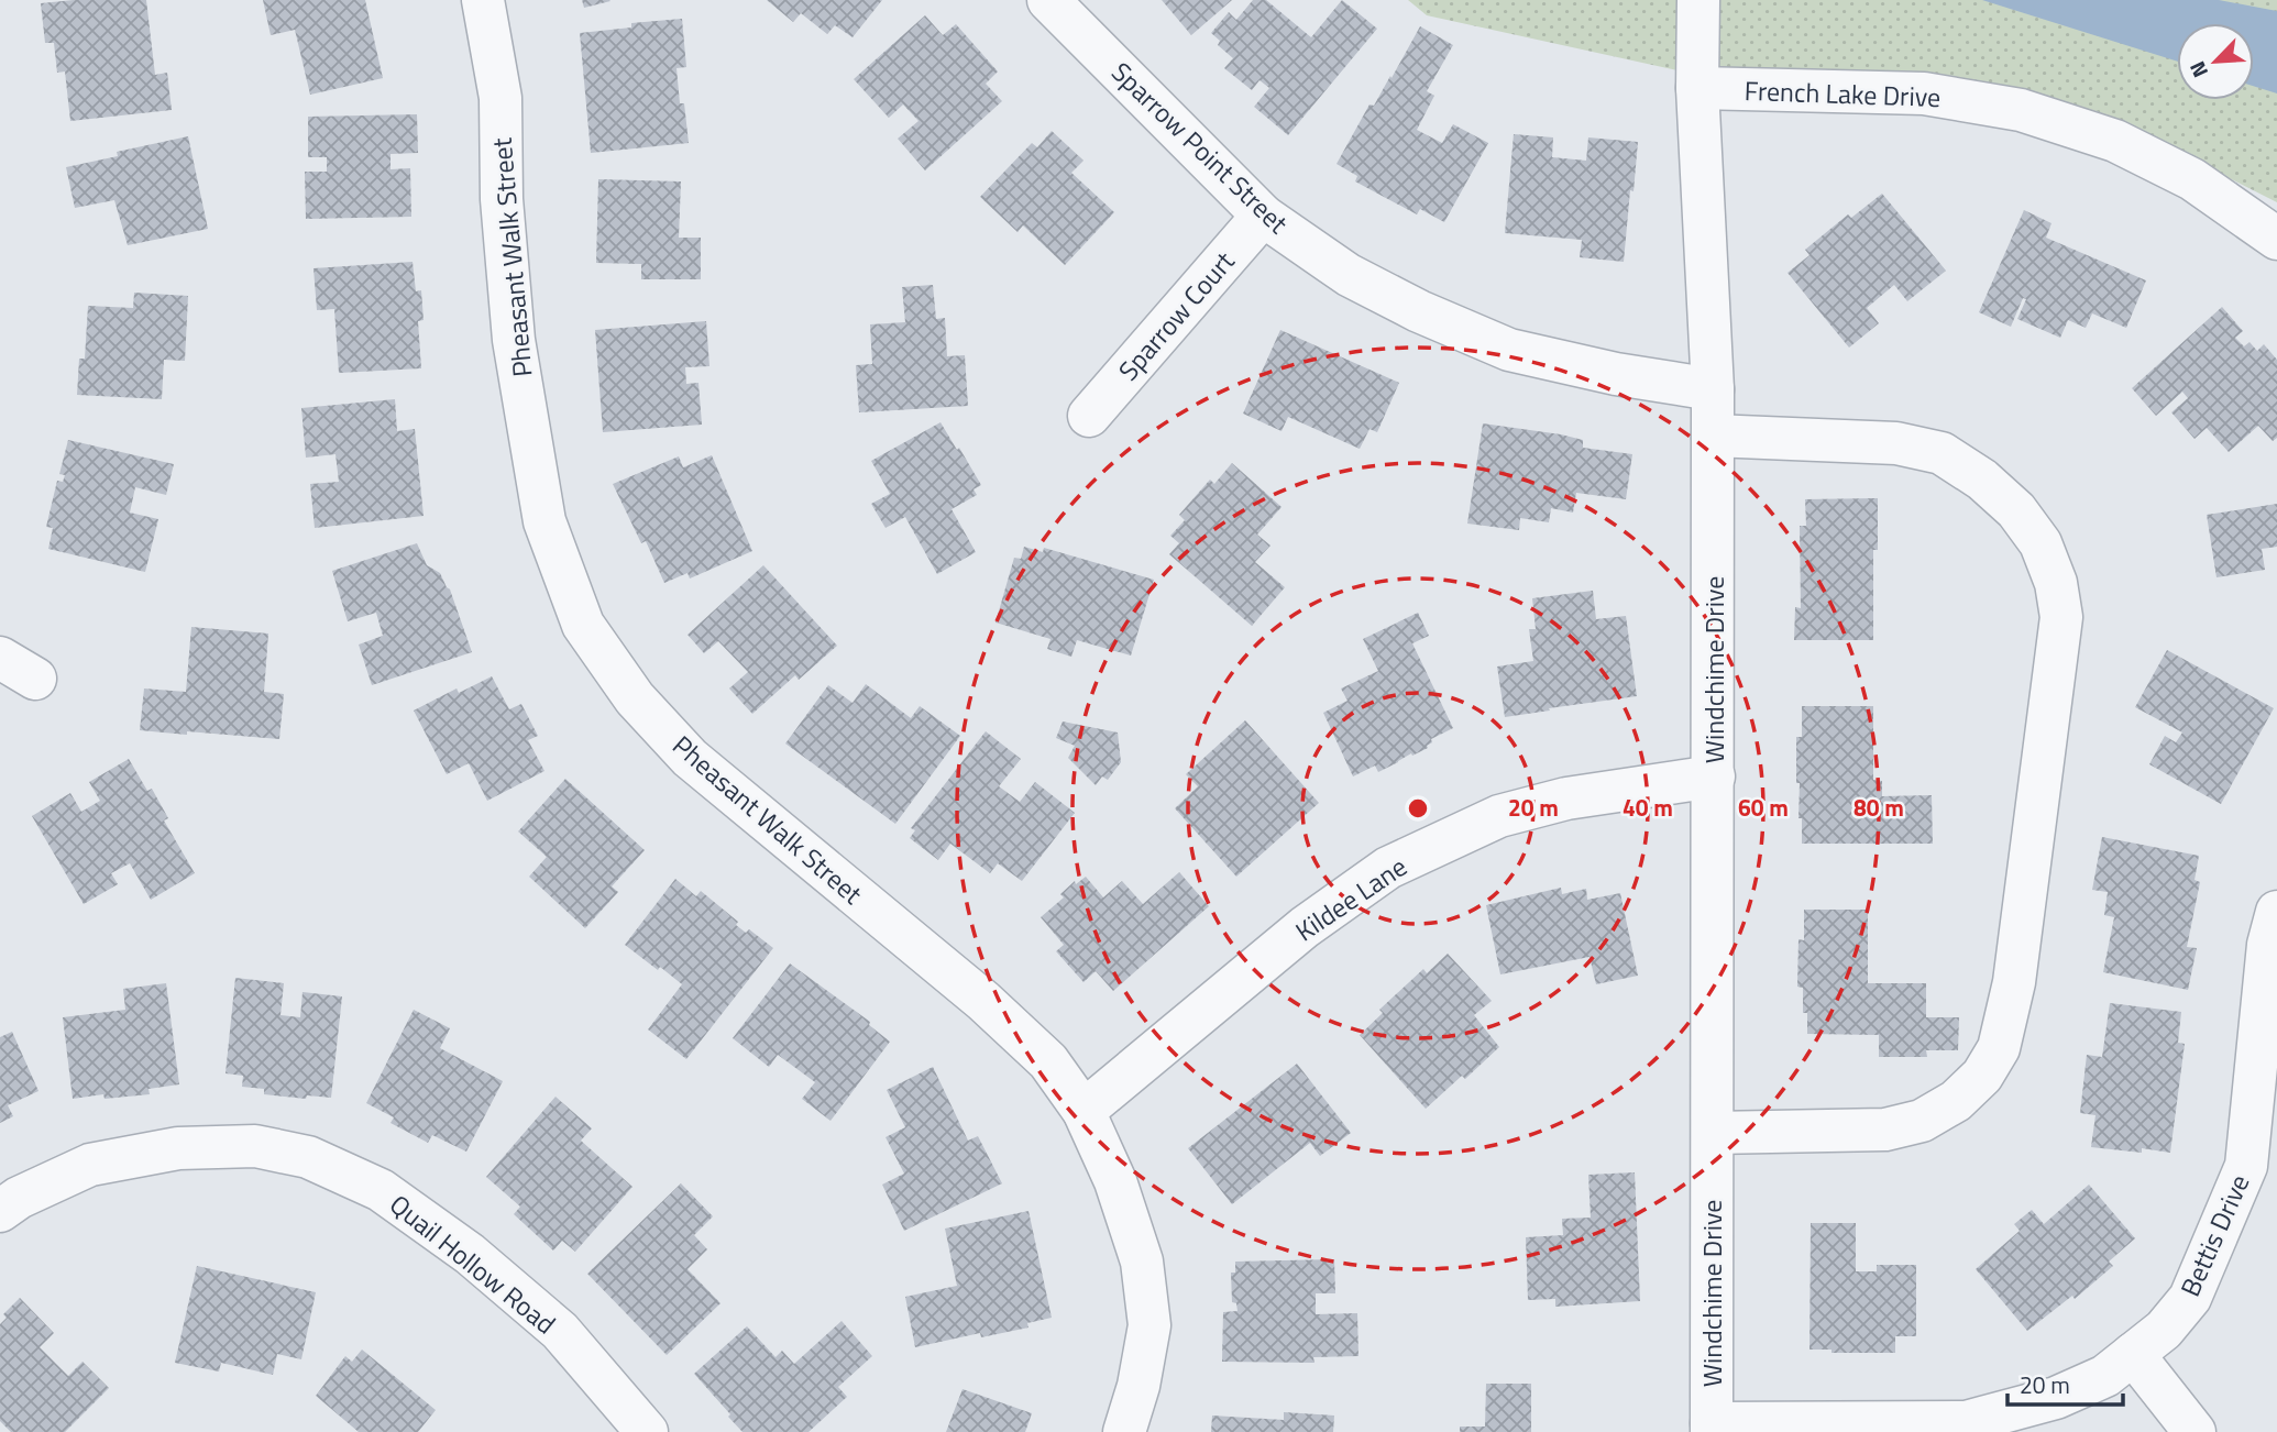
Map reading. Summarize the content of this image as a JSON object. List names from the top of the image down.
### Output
{
  "streets": {
    "street": [
      "French Lake Drive",
      "Sparrow Point Street",
      "Pheasant Walk Street",
      "Sparrow Court",
      "Windchime Drive",
      "Kildee Lane",
      "Bettis Drive",
      "Quail Hollow Road"
    ]
  },
  "crossings": [
    ["French Lake Drive", "Windchime Drive"],
    ["Sparrow Point Street", "Sparrow Court"],
    ["Sparrow Point Street", "Windchime Drive"],
    ["Pheasant Walk Street", "Kildee Lane"],
    ["Windchime Drive", "Kildee Lane"],
    ["Windchime Drive", "Bettis Drive"]
  ],
  "scale_bar": "20 m",
  "north": "bottom left",
  "rings": [
    "20 m",
    "40 m",
    "60 m",
    "80 m"
  ]
}
